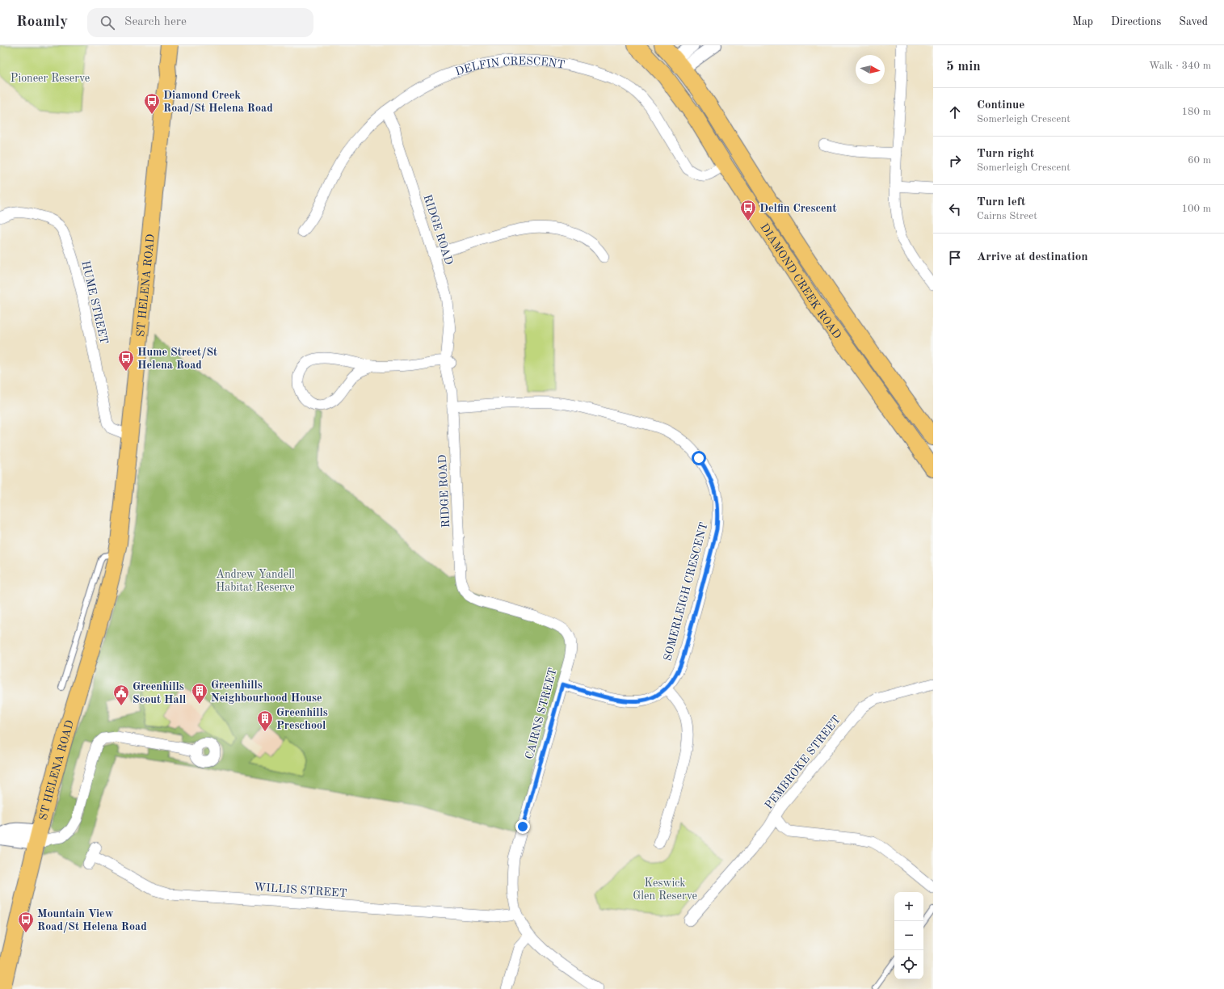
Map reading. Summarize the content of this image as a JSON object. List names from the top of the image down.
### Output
{
  "streets": {
    "main road": ["DELFIN CRESCENT", "DIAMOND CREEK ROAD", "ST HELENA ROAD"],
    "street": [
      "RIDGE ROAD",
      "HUME STREET",
      "SOMERLEIGH CRESCENT",
      "CAIRNS STREET",
      "PEMBROKE STREET",
      "WILLIS STREET"
    ]
  },
  "crossings": [
    ["DELFIN CRESCENT", "RIDGE ROAD"],
    ["DELFIN CRESCENT", "DIAMOND CREEK ROAD"],
    ["RIDGE ROAD", "SOMERLEIGH CRESCENT"],
    ["RIDGE ROAD", "CAIRNS STREET"],
    ["ST HELENA ROAD", "HUME STREET"],
    ["SOMERLEIGH CRESCENT", "CAIRNS STREET"],
    ["CAIRNS STREET", "WILLIS STREET"]
  ],
  "parks": ["Pioneer Reserve", "Andrew Yandell Habitat Reserve", "Keswick Glen Reserve"],
  "places": {
    "bus stop": [
      "Diamond Creek Road/St Helena Road",
      "Delfin Crescent",
      "Hume Street/St Helena Road",
      "Mountain View Road/St Helena Road"
    ],
    "building": ["Greenhills Neighbourhood House", "Greenhills Preschool"],
    "public building": ["Greenhills Scout Hall"]
  },
  "north": "right",
  "page": {
    "header": "Roamly",
    "search": "Search here",
    "nav": ["Map", "Directions", "Saved"],
    "heading": ["5 min", "Walk · 340 m"],
    "list": [
      ["Continue", "Somerleigh Crescent", "180 m"],
      ["Turn right", "Somerleigh Crescent", "60 m"],
      ["Turn left", "Cairns Street", "100 m"],
      "Arrive at destination"
    ],
    "map_buttons": ["+", "−"]
  }
}
